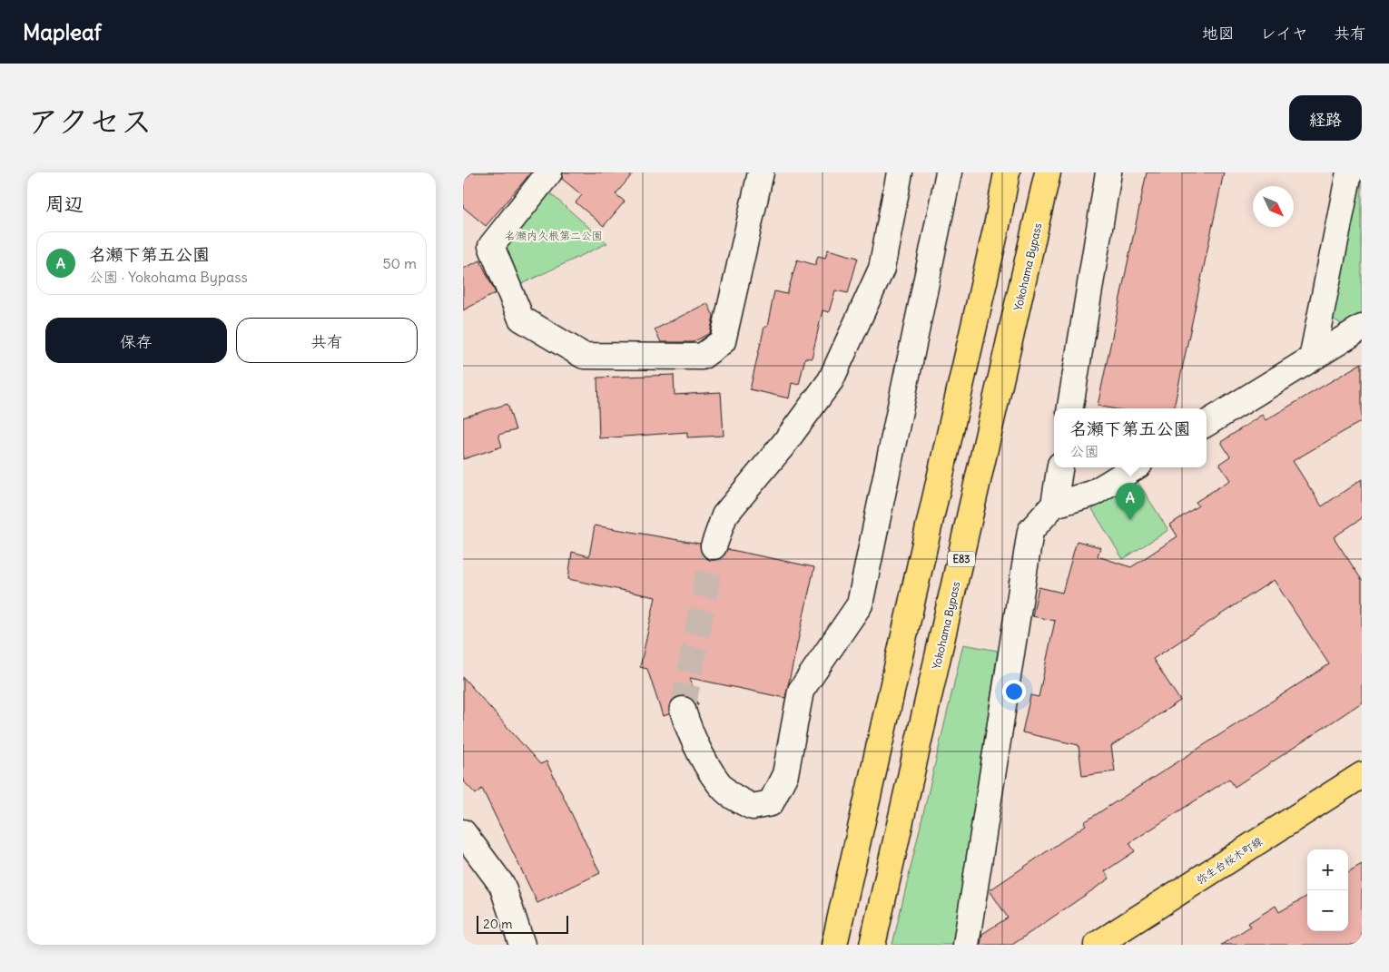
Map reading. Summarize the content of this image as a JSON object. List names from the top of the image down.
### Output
{
  "streets": {
    "main road": ["Yokohama Bypass", "E83", "弥生台桜木町線"]
  },
  "parks": ["名瀬内久根第二公園"],
  "scale_bar": "20 m",
  "north": "bottom right",
  "page": {
    "header": "Mapleaf",
    "nav": ["地図", "レイヤ", "共有"],
    "title": "アクセス",
    "buttons": [
      "経路",
      ["保存", "共有"]
    ],
    "heading": "周辺",
    "list": [
      {
        "mark": "A",
        "name": "名瀬下第五公園",
        "note": "公園 · Yokohama Bypass",
        "value": "50 m"
      }
    ],
    "popup": ["名瀬下第五公園", "公園"],
    "pins": "A",
    "map_buttons": ["+", "−"],
    "scale": "20 m"
  }
}
